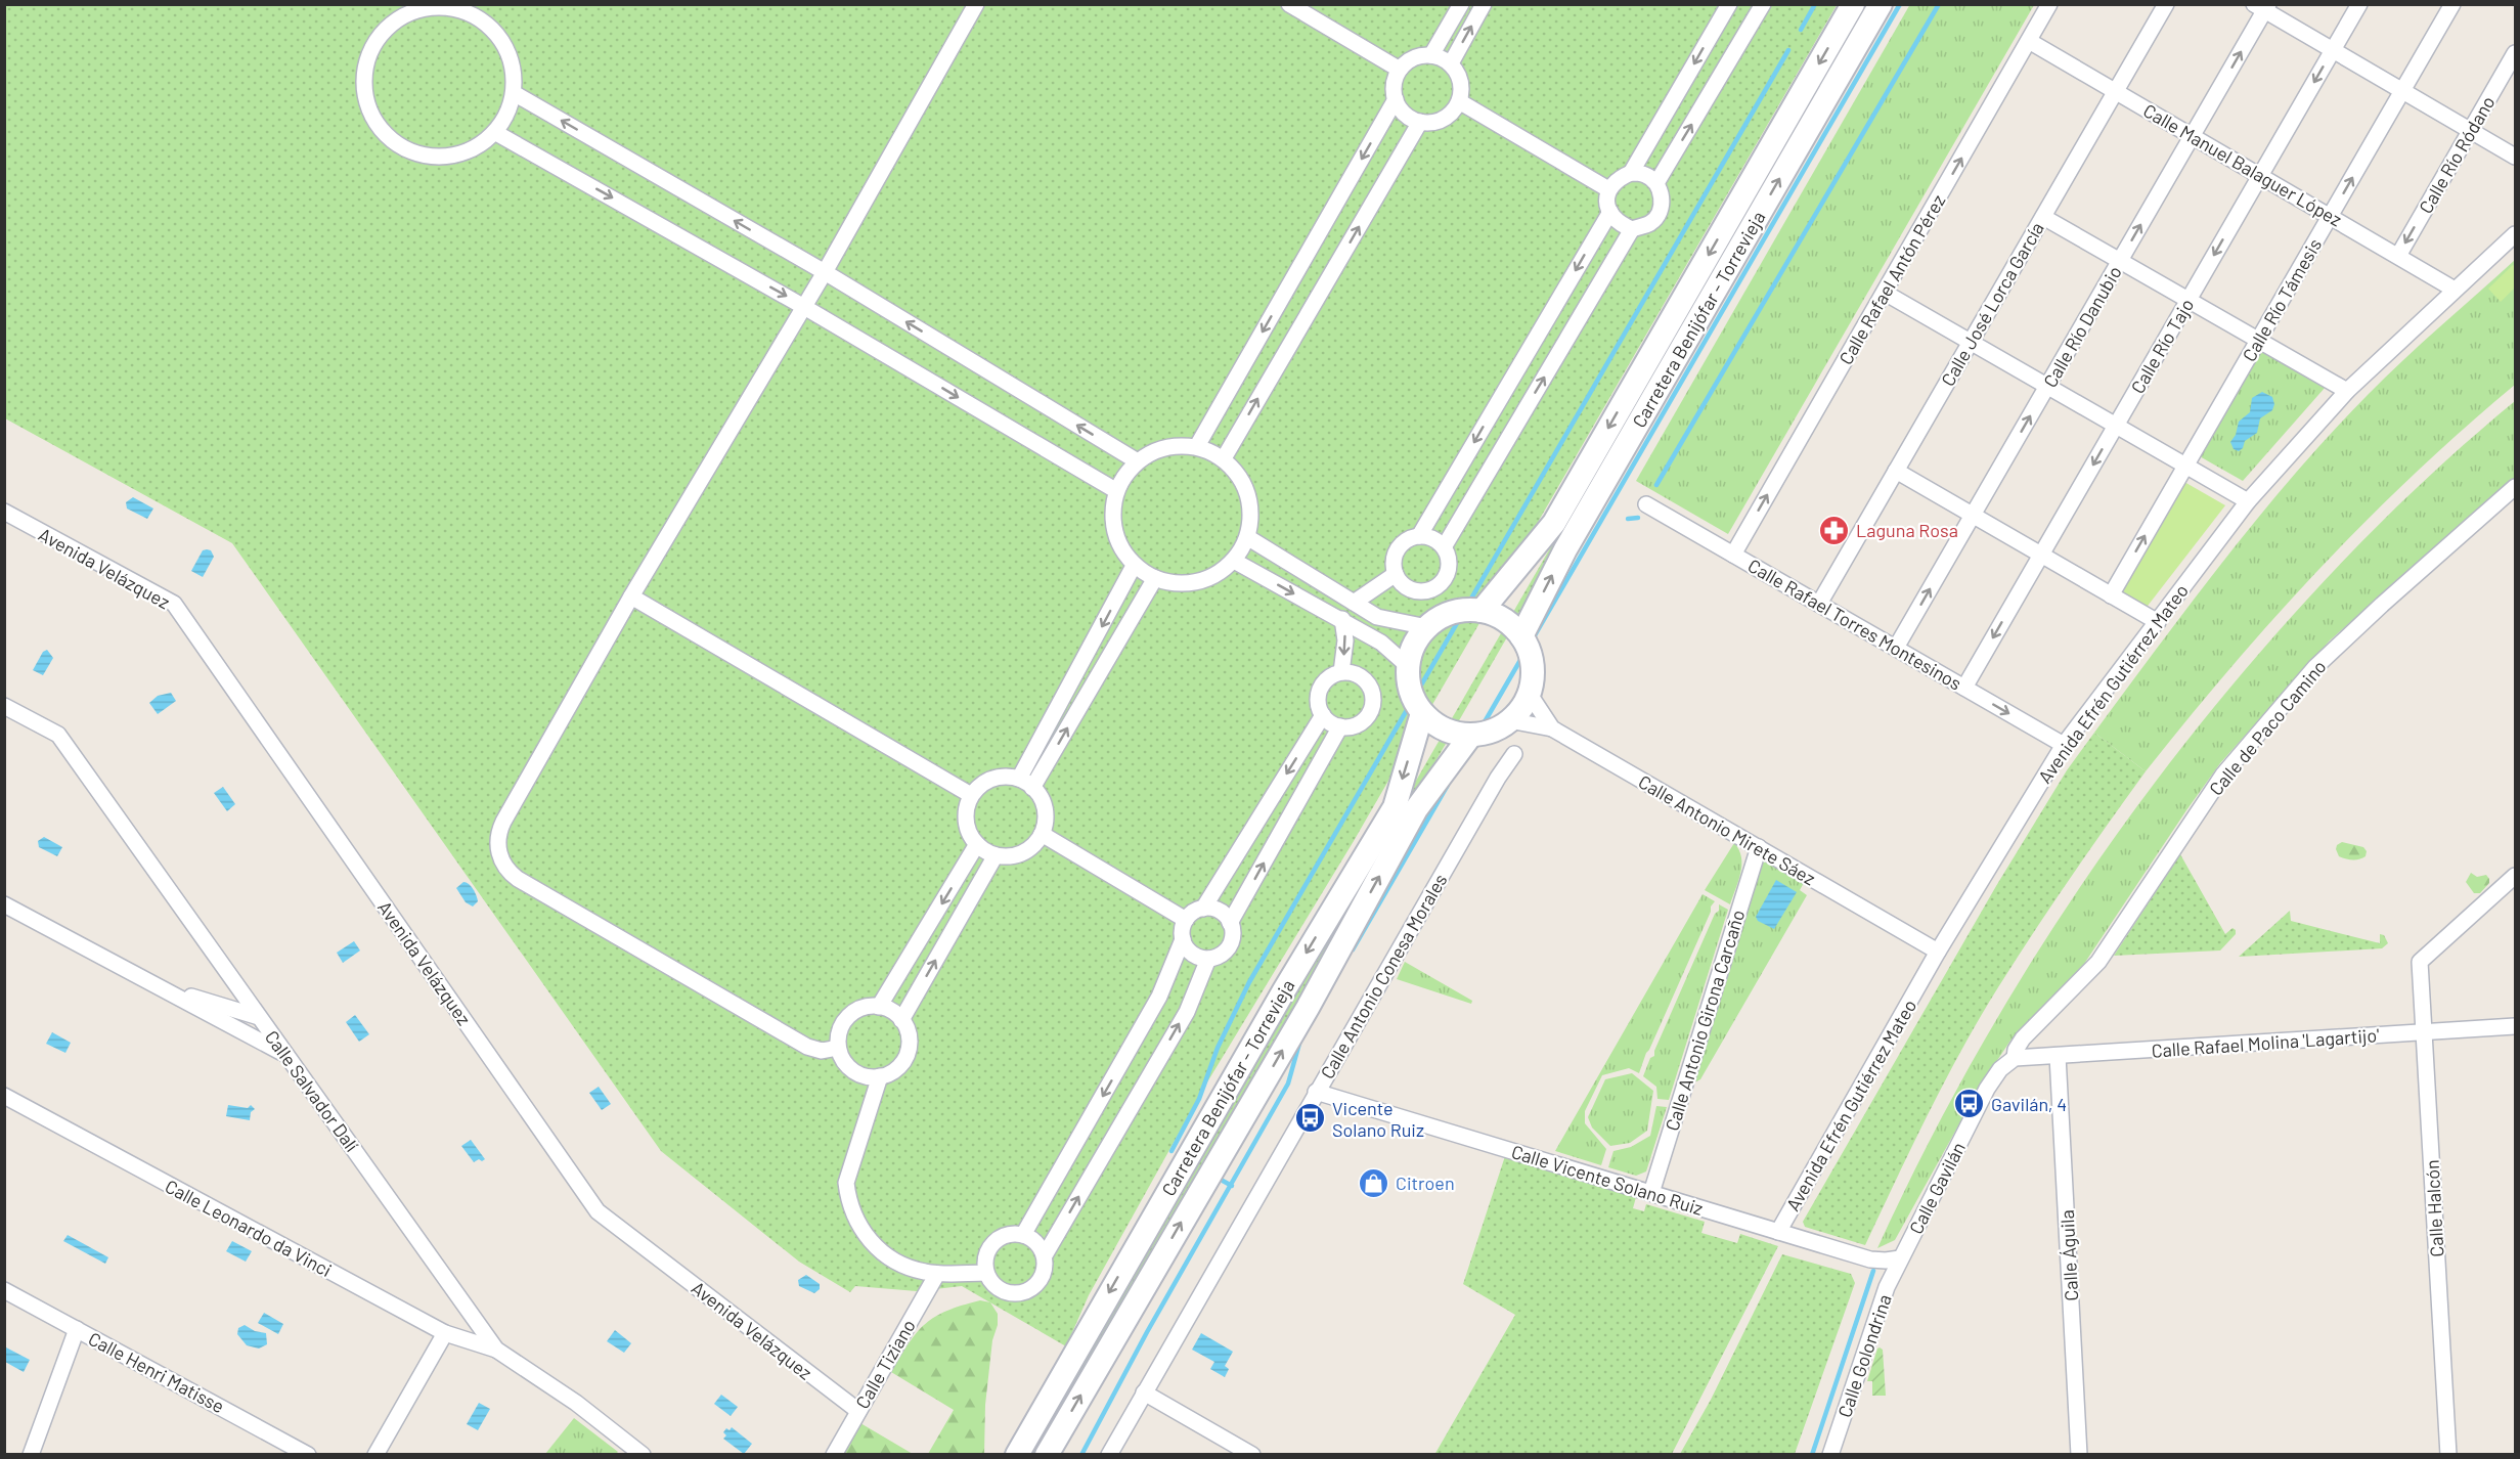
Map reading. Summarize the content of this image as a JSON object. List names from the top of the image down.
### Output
{
  "streets": {
    "main road": ["Carretera Benijófar - Torrevieja"],
    "street": [
      "Calle Río Ródano",
      "Calle Manuel Balaguer López",
      "Calle Rafael Antón Pérez",
      "Calle Río Támesis",
      "Calle José Lorca García",
      "Calle Río Danubio",
      "Calle Río Tajo",
      "Avenida Velázquez",
      "Calle Rafael Torres Montesinos",
      "Avenida Efrén Gutiérrez Mateo",
      "Calle de Paco Camino",
      "Calle Antonio Mirete Sáez",
      "Calle Antonio Conesa Morales",
      "Calle Antonio Girona Carcaño",
      "Calle Rafael Molina 'Lagartijo'",
      "Calle Salvador Dalí",
      "Calle Vicente Solano Ruiz",
      "Calle Gavilán",
      "Calle Halcón",
      "Calle Leonardo da Vinci",
      "Calle Águila",
      "Calle Golondrina",
      "Calle Tiziano",
      "Calle Henri Matisse"
    ]
  },
  "crossings": [
    ["Calle Río Ródano", "Calle Manuel Balaguer López"],
    ["Calle Manuel Balaguer López", "Calle Rafael Antón Pérez"],
    ["Calle Manuel Balaguer López", "Calle Río Támesis"],
    ["Calle Manuel Balaguer López", "Calle José Lorca García"],
    ["Calle Manuel Balaguer López", "Calle Río Danubio"],
    ["Calle Manuel Balaguer López", "Calle Río Tajo"],
    ["Calle Manuel Balaguer López", "Avenida Efrén Gutiérrez Mateo"],
    ["Calle Rafael Antón Pérez", "Calle Rafael Torres Montesinos"],
    ["Calle José Lorca García", "Calle Rafael Torres Montesinos"],
    ["Carretera Benijófar - Torrevieja", "Calle Antonio Mirete Sáez"],
    ["Calle Río Danubio", "Calle Rafael Torres Montesinos"],
    ["Calle Río Tajo", "Calle Rafael Torres Montesinos"],
    ["Avenida Velázquez", "Calle Tiziano"],
    ["Calle Rafael Torres Montesinos", "Avenida Efrén Gutiérrez Mateo"],
    ["Avenida Efrén Gutiérrez Mateo", "Calle Antonio Mirete Sáez"],
    ["Avenida Efrén Gutiérrez Mateo", "Calle Vicente Solano Ruiz"],
    ["Calle de Paco Camino", "Calle Rafael Molina 'Lagartijo'"],
    ["Calle de Paco Camino", "Calle Gavilán"],
    ["Calle Antonio Mirete Sáez", "Calle Antonio Girona Carcaño"],
    ["Calle Antonio Conesa Morales", "Calle Vicente Solano Ruiz"],
    ["Calle Antonio Girona Carcaño", "Calle Vicente Solano Ruiz"],
    ["Calle Rafael Molina 'Lagartijo'", "Calle Gavilán"],
    ["Calle Rafael Molina 'Lagartijo'", "Calle Halcón"],
    ["Calle Rafael Molina 'Lagartijo'", "Calle Águila"],
    ["Calle Salvador Dalí", "Calle Leonardo da Vinci"],
    ["Calle Vicente Solano Ruiz", "Calle Gavilán"],
    ["Calle Vicente Solano Ruiz", "Calle Golondrina"],
    ["Calle Gavilán", "Calle Golondrina"]
  ],
  "one_way": [
    "Calle Río Ródano",
    "Calle Rafael Antón Pérez",
    "Calle Río Támesis",
    "Calle Río Danubio",
    "Calle Río Tajo"
  ],
  "places": {
    "pharmacy": ["Laguna Rosa"],
    "bus stop": ["Gavilán, 4", "Vicente Solano Ruiz"],
    "shop": ["Citroen"]
  }
}
